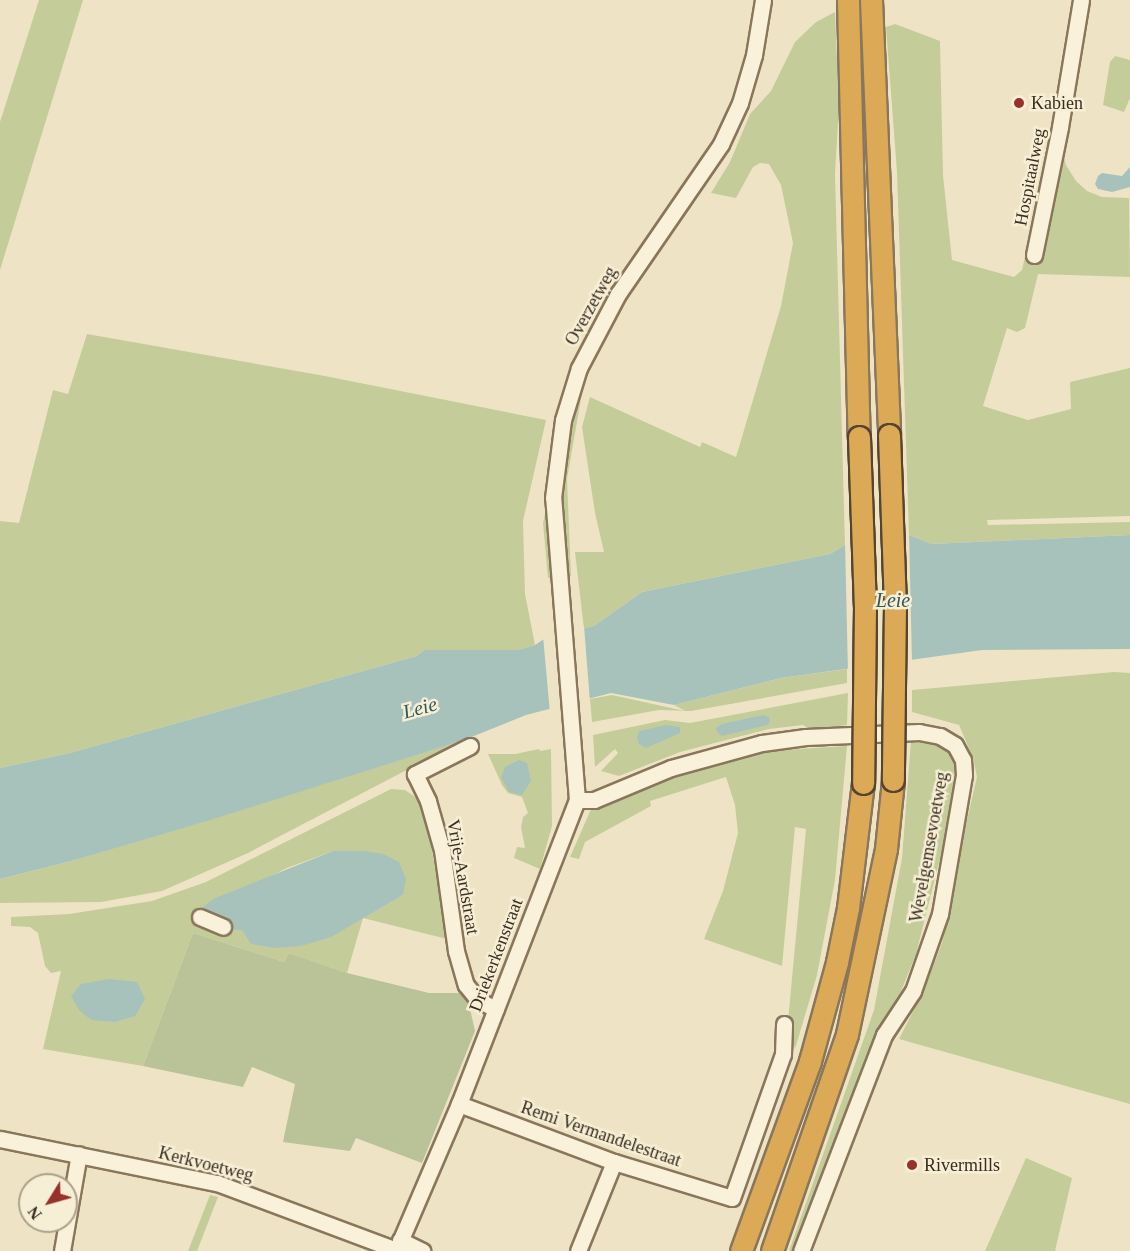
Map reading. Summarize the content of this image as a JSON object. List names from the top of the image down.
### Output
{
  "streets": {
    "street": [
      "Hospitaalweg",
      "Overzetweg",
      "Wevelgemsevoetweg",
      "Vrije-Aardstraat",
      "Driekerkenstraat",
      "Remi Vermandelestraat",
      "Kerkvoetweg"
    ]
  },
  "crossings": [
    ["Overzetweg", "Driekerkenstraat"],
    ["Wevelgemsevoetweg", "Driekerkenstraat"],
    ["Vrije-Aardstraat", "Driekerkenstraat"],
    ["Driekerkenstraat", "Remi Vermandelestraat"],
    ["Driekerkenstraat", "Kerkvoetweg"]
  ],
  "water": ["Leie"],
  "places": ["Kabien", "Rivermills"],
  "north": "bottom left"
}
